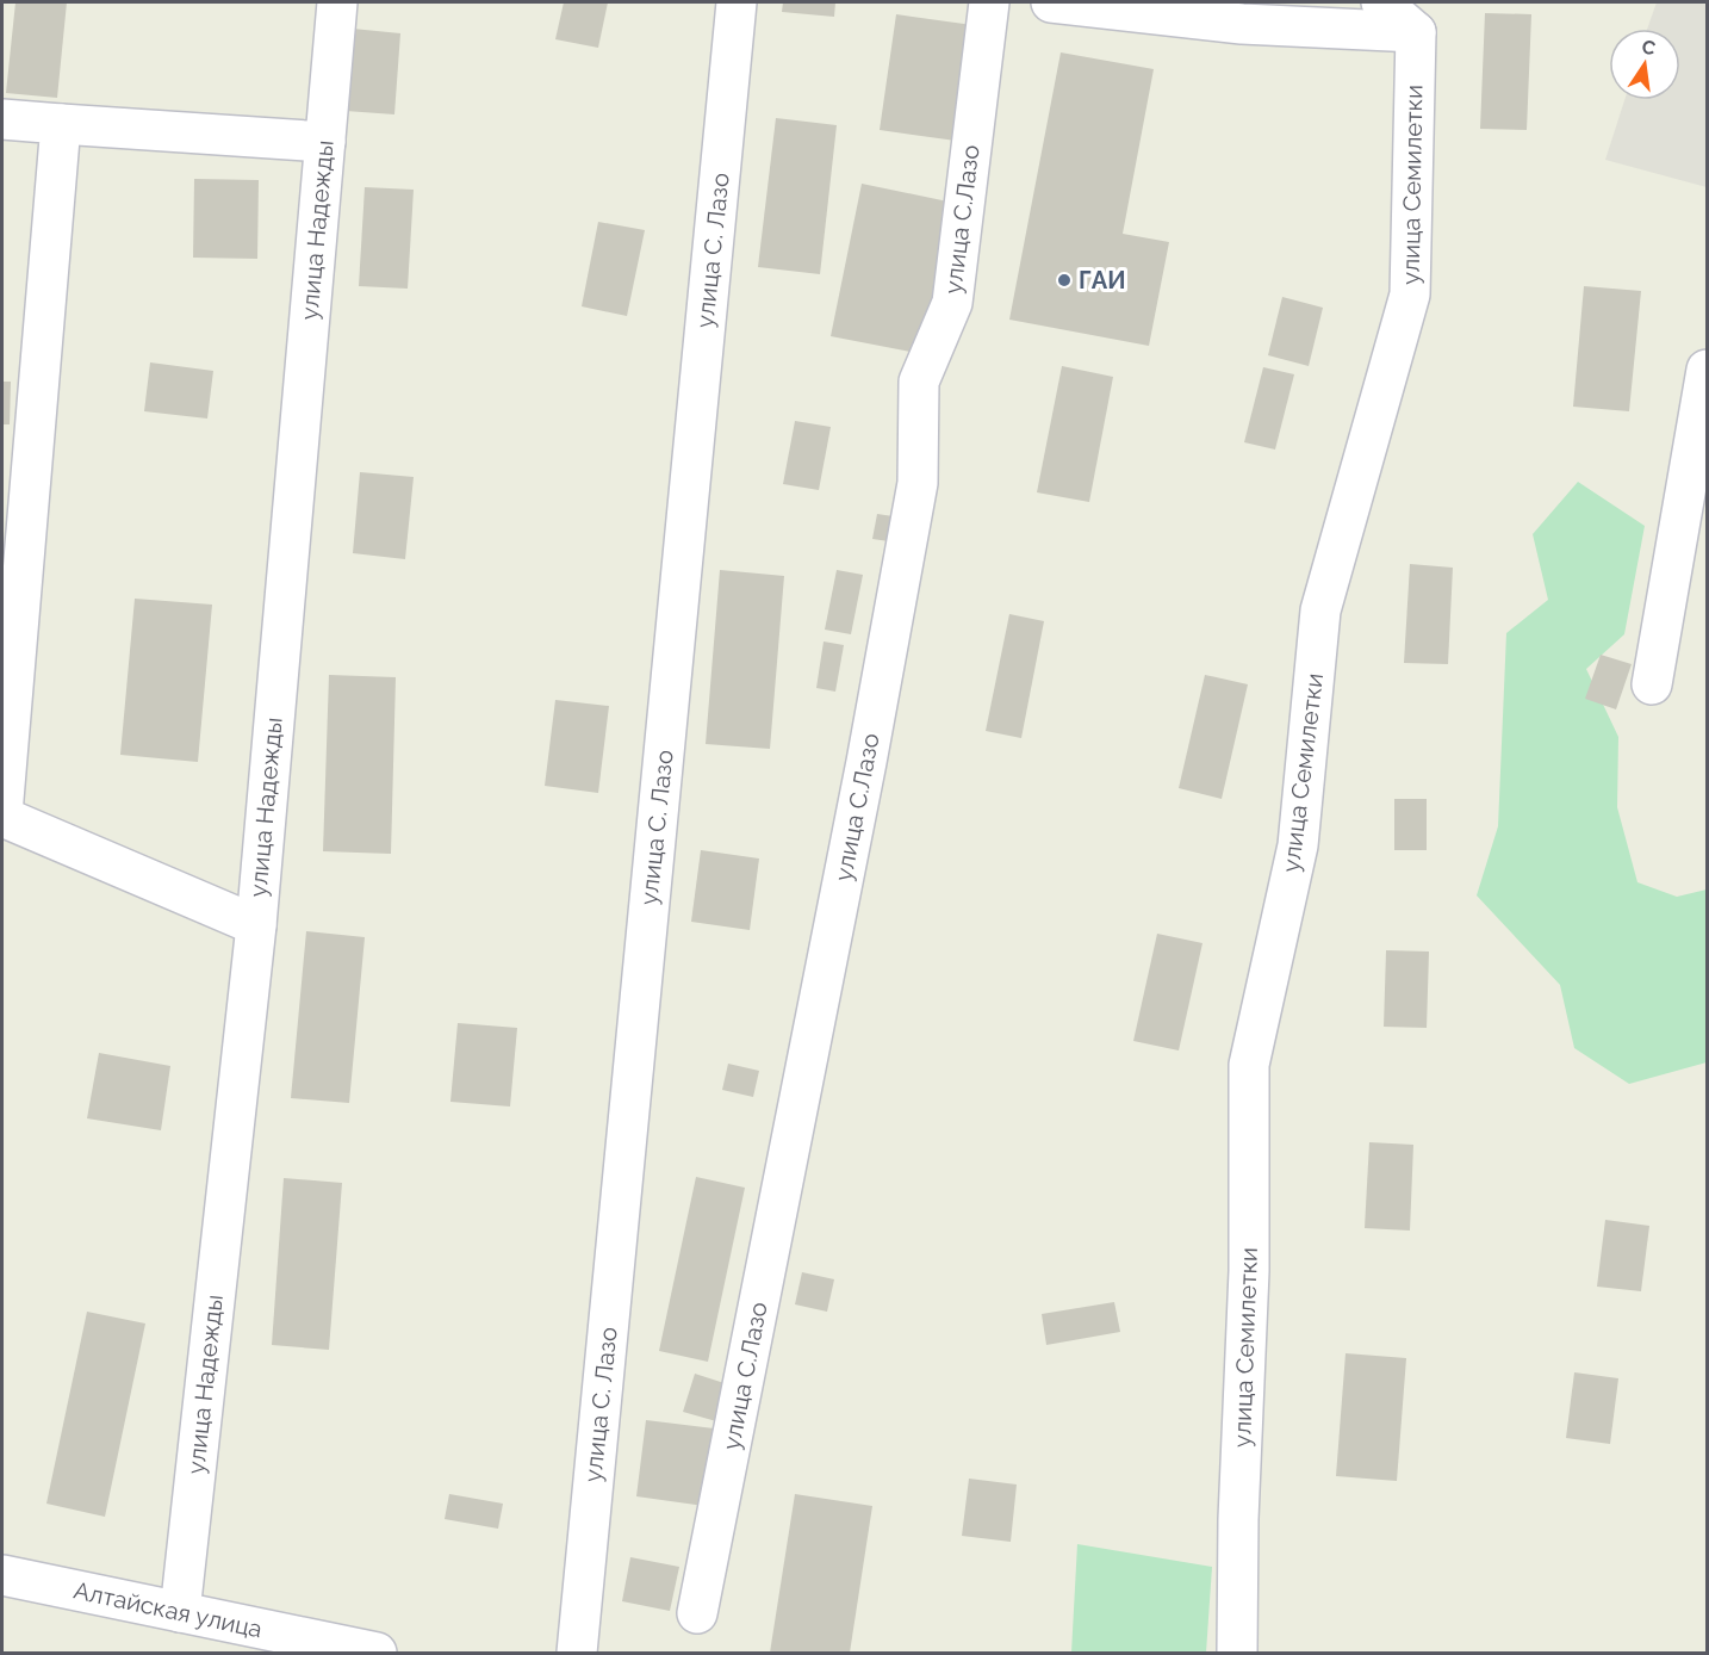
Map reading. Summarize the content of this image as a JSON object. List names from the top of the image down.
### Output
{
  "streets": {
    "street": [
      "улица Семилетки",
      "улица С.Лазо",
      "улица Надежды",
      "улица С. Лазо",
      "Алтайская улица"
    ]
  },
  "crossings": [
    ["улица Надежды", "Алтайская улица"]
  ],
  "places": ["ГАИ"],
  "north": "top"
}
